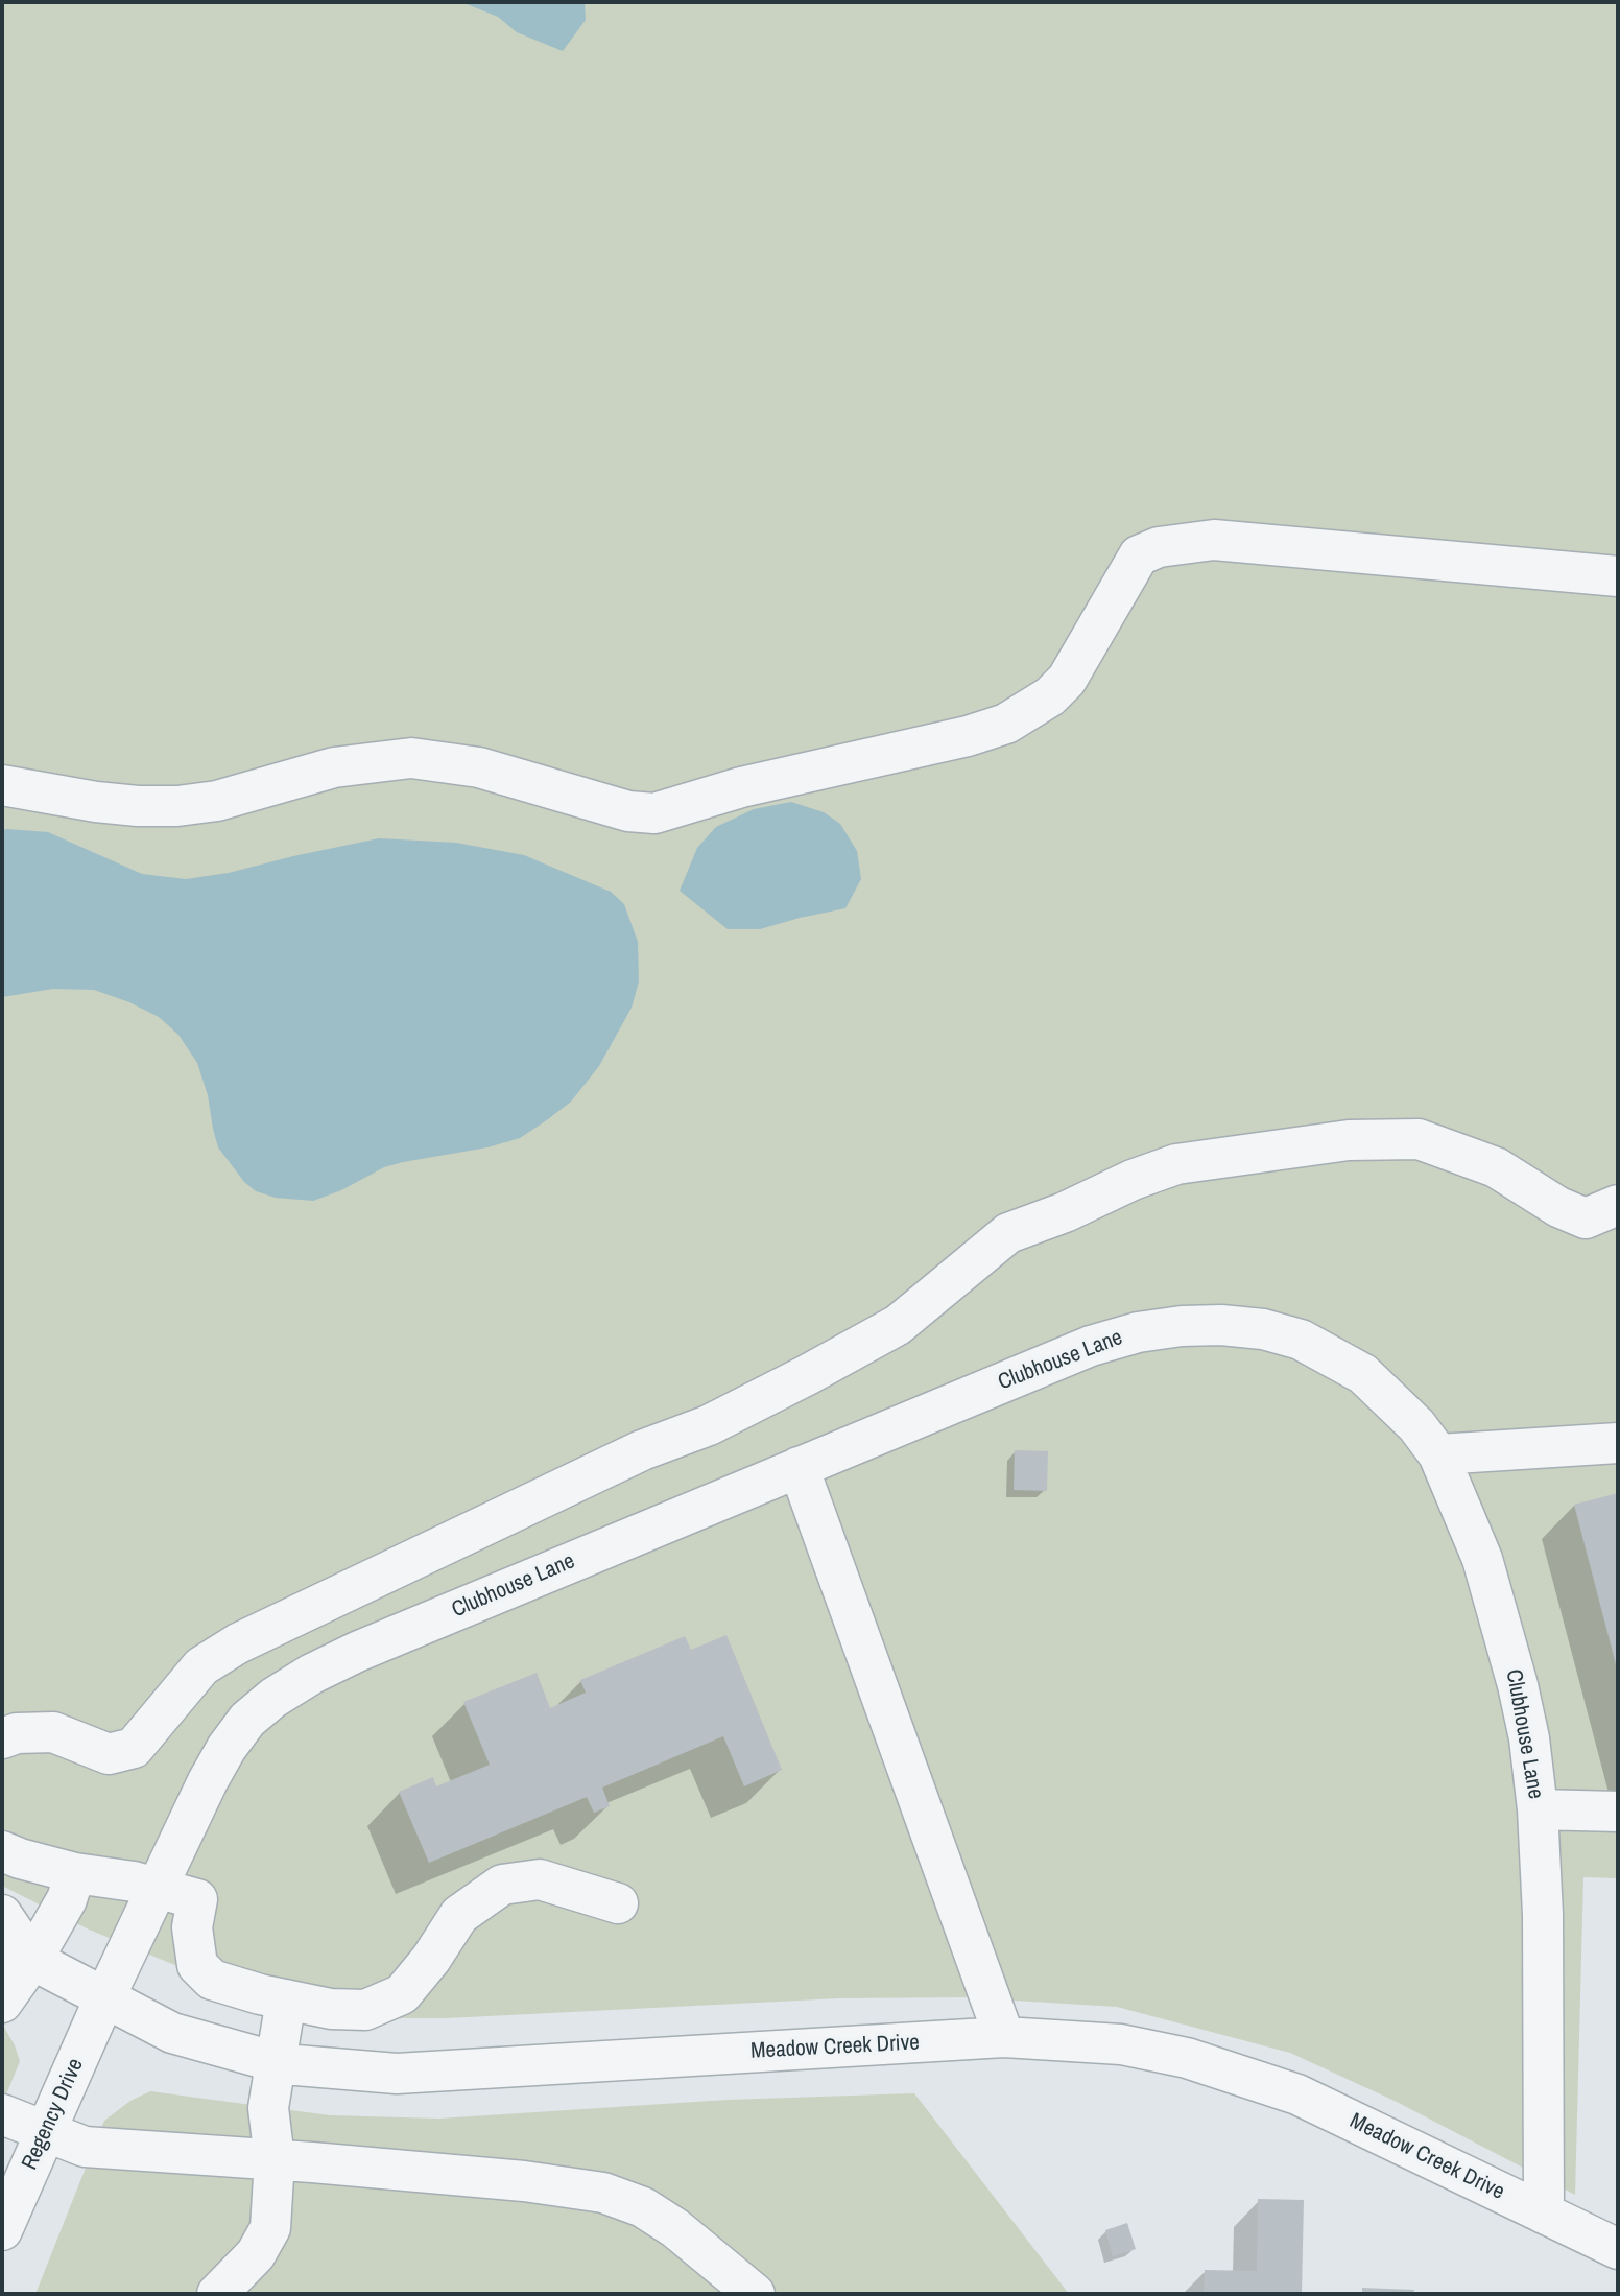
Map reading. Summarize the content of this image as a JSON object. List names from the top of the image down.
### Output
{
  "streets": {
    "street": ["Clubhouse Lane", "Meadow Creek Drive", "Regency Drive"]
  },
  "crossings": [
    ["Clubhouse Lane", "Meadow Creek Drive"],
    ["Clubhouse Lane", "Regency Drive"],
    ["Meadow Creek Drive", "Regency Drive"]
  ]
}
